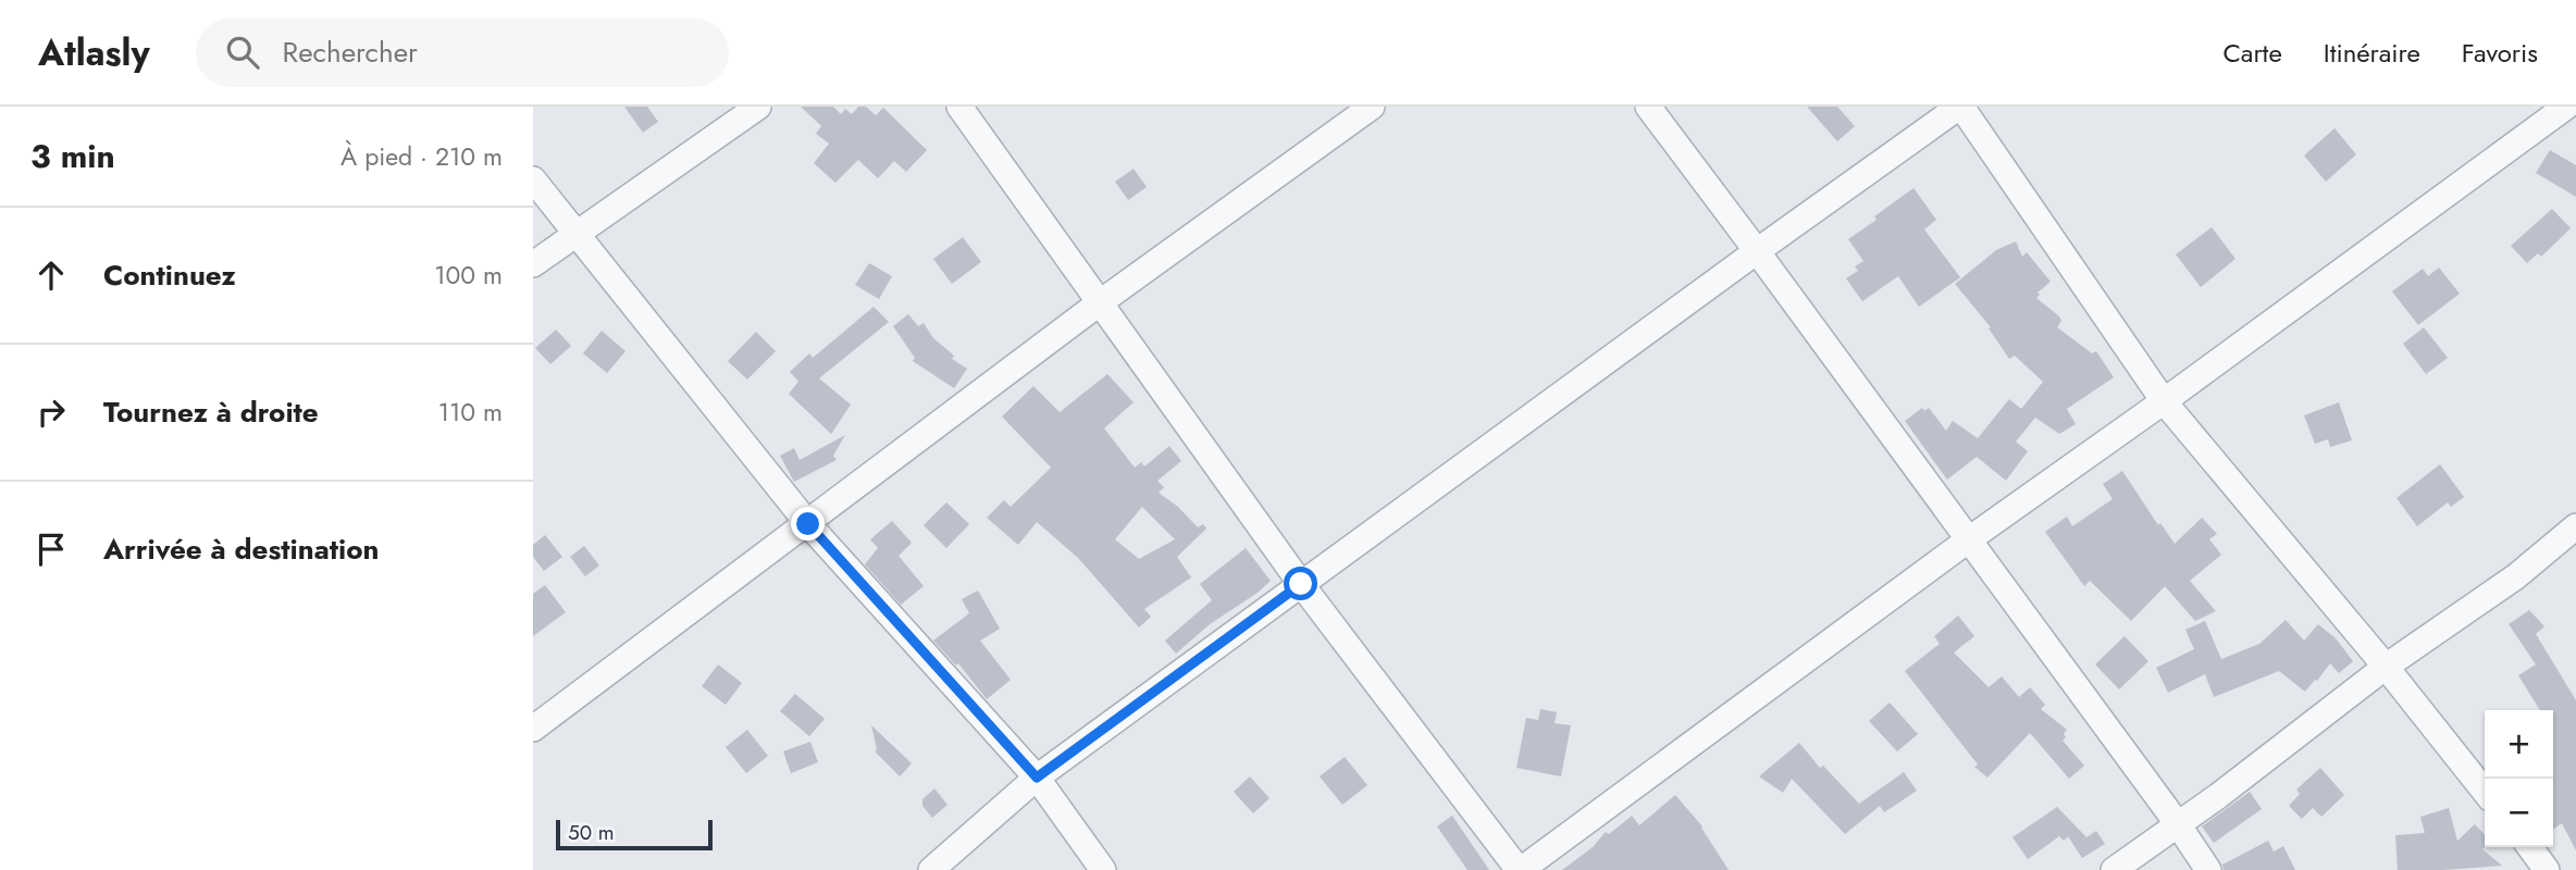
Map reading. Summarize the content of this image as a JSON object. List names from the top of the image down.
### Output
{
  "scale_bar": "50 m",
  "page": {
    "header": "Atlasly",
    "search": "Rechercher",
    "nav": ["Carte", "Itinéraire", "Favoris"],
    "heading": ["3 min", "À pied · 210 m"],
    "list": [
      ["Continuez", "100 m"],
      ["Tournez à droite", "110 m"],
      "Arrivée à destination"
    ],
    "map_buttons": ["+", "−"],
    "scale": "50 m"
  }
}
